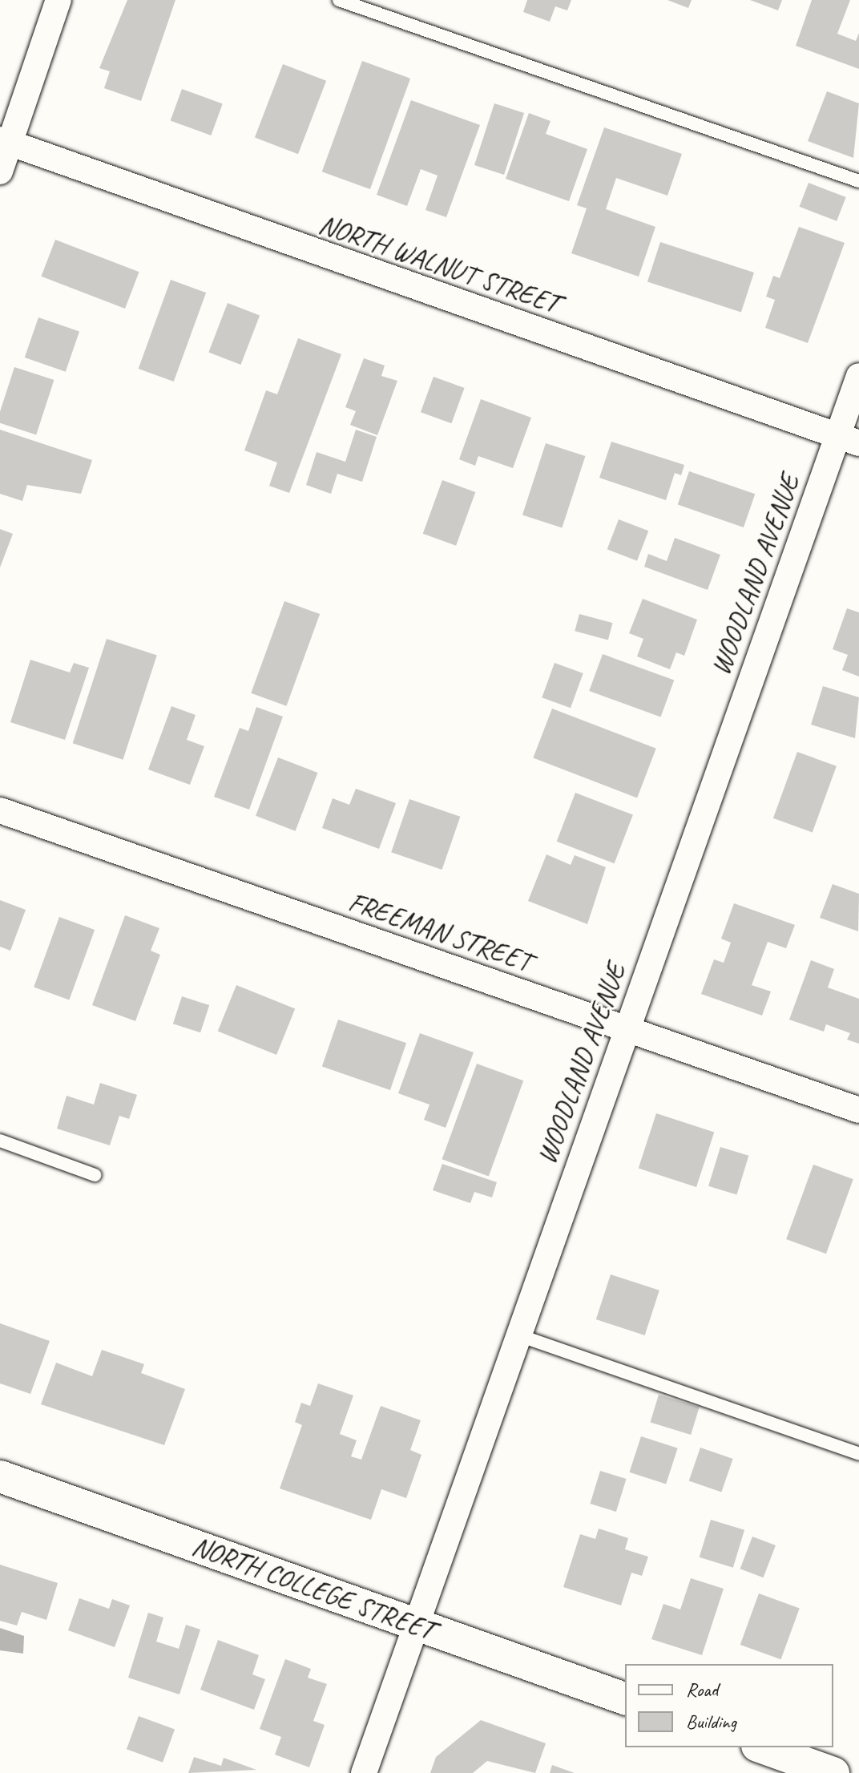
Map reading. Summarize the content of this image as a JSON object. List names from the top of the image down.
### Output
{
  "streets": {
    "street": [
      "NORTH WALNUT STREET",
      "WOODLAND AVENUE",
      "FREEMAN STREET",
      "NORTH COLLEGE STREET"
    ]
  },
  "crossings": [
    ["NORTH WALNUT STREET", "WOODLAND AVENUE"],
    ["WOODLAND AVENUE", "FREEMAN STREET"],
    ["WOODLAND AVENUE", "NORTH COLLEGE STREET"]
  ],
  "legend": ["Road", "Building"]
}
